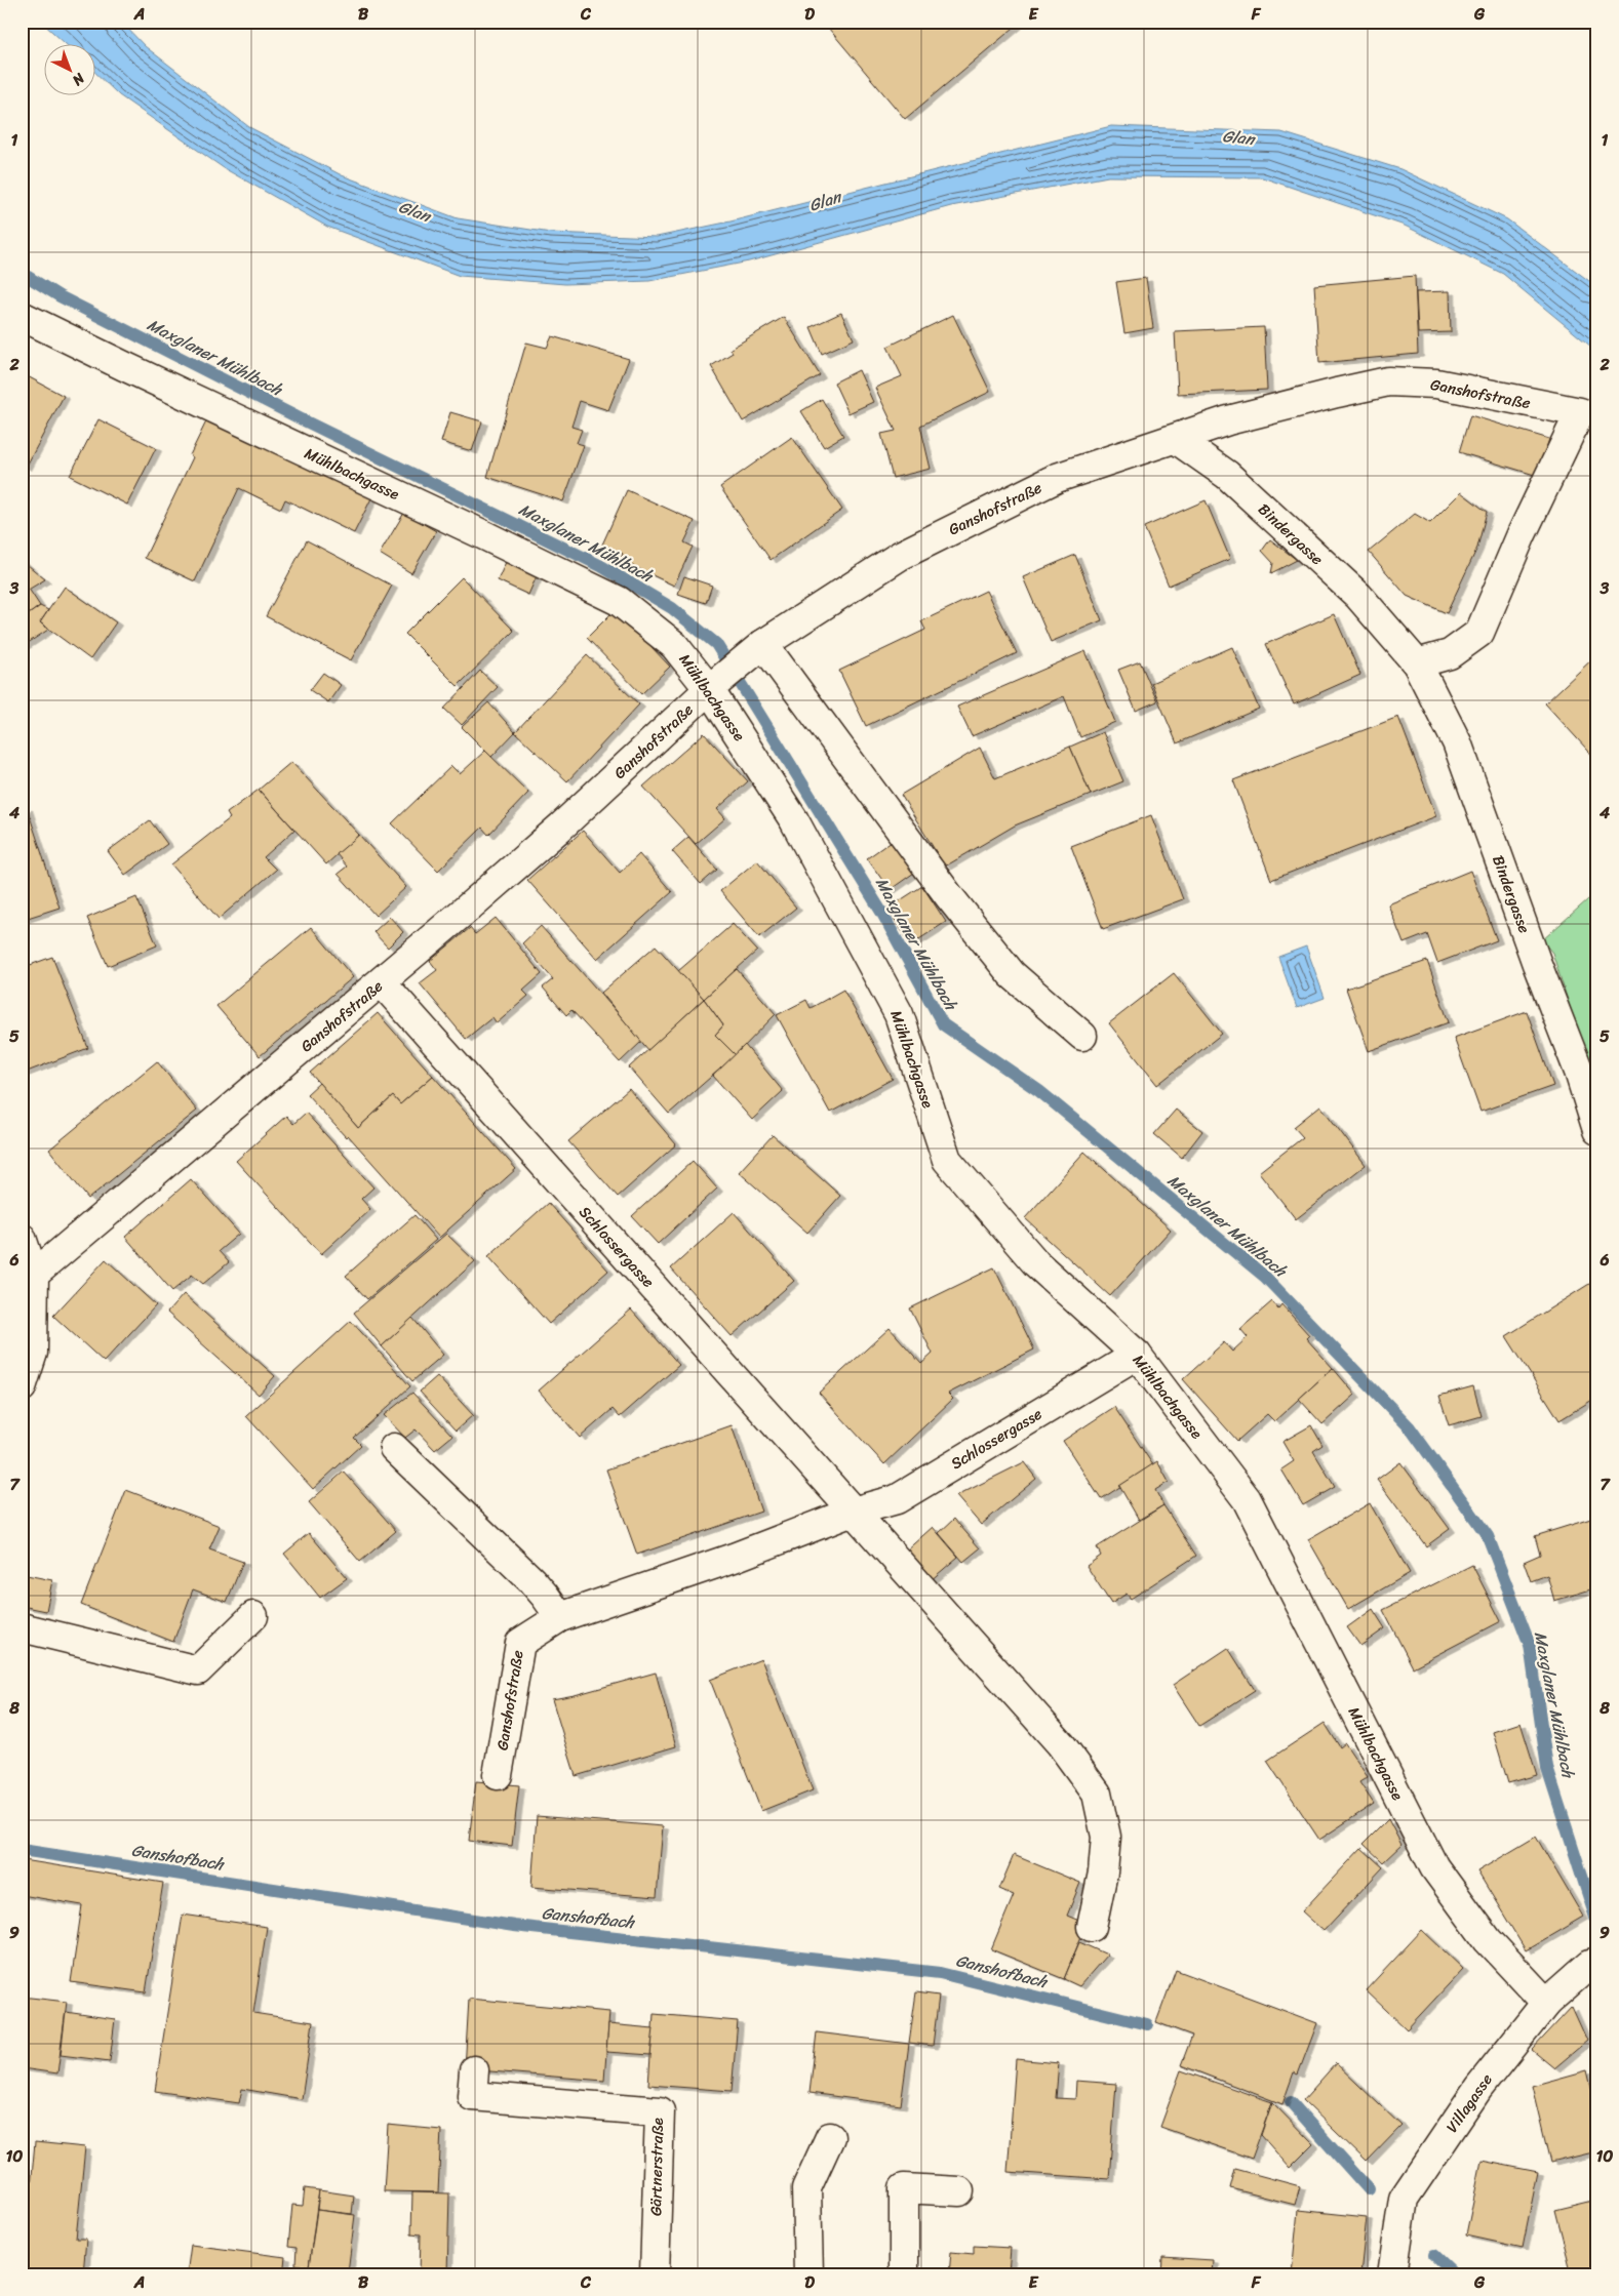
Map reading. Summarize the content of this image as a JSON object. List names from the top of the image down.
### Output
{
  "streets": {
    "street": [
      "Ganshofstraße",
      "Mühlbachgasse",
      "Bindergasse",
      "Schlossergasse",
      "Villagasse",
      "Gärtnerstraße"
    ]
  },
  "crossings": [
    ["Ganshofstraße", "Mühlbachgasse"],
    ["Ganshofstraße", "Bindergasse"],
    ["Ganshofstraße", "Schlossergasse"],
    ["Mühlbachgasse", "Schlossergasse"],
    ["Mühlbachgasse", "Villagasse"]
  ],
  "water": ["Glan", "Maxglaner Mühlbach", "Ganshofbach"],
  "north": "bottom right",
  "grid": {
    "columns": [
      "A",
      "B",
      "C",
      "D",
      "E",
      "F",
      "G"
    ],
    "rows": [
      "1",
      "2",
      "3",
      "4",
      "5",
      "6",
      "7",
      "8",
      "9",
      "10"
    ]
  }
}
